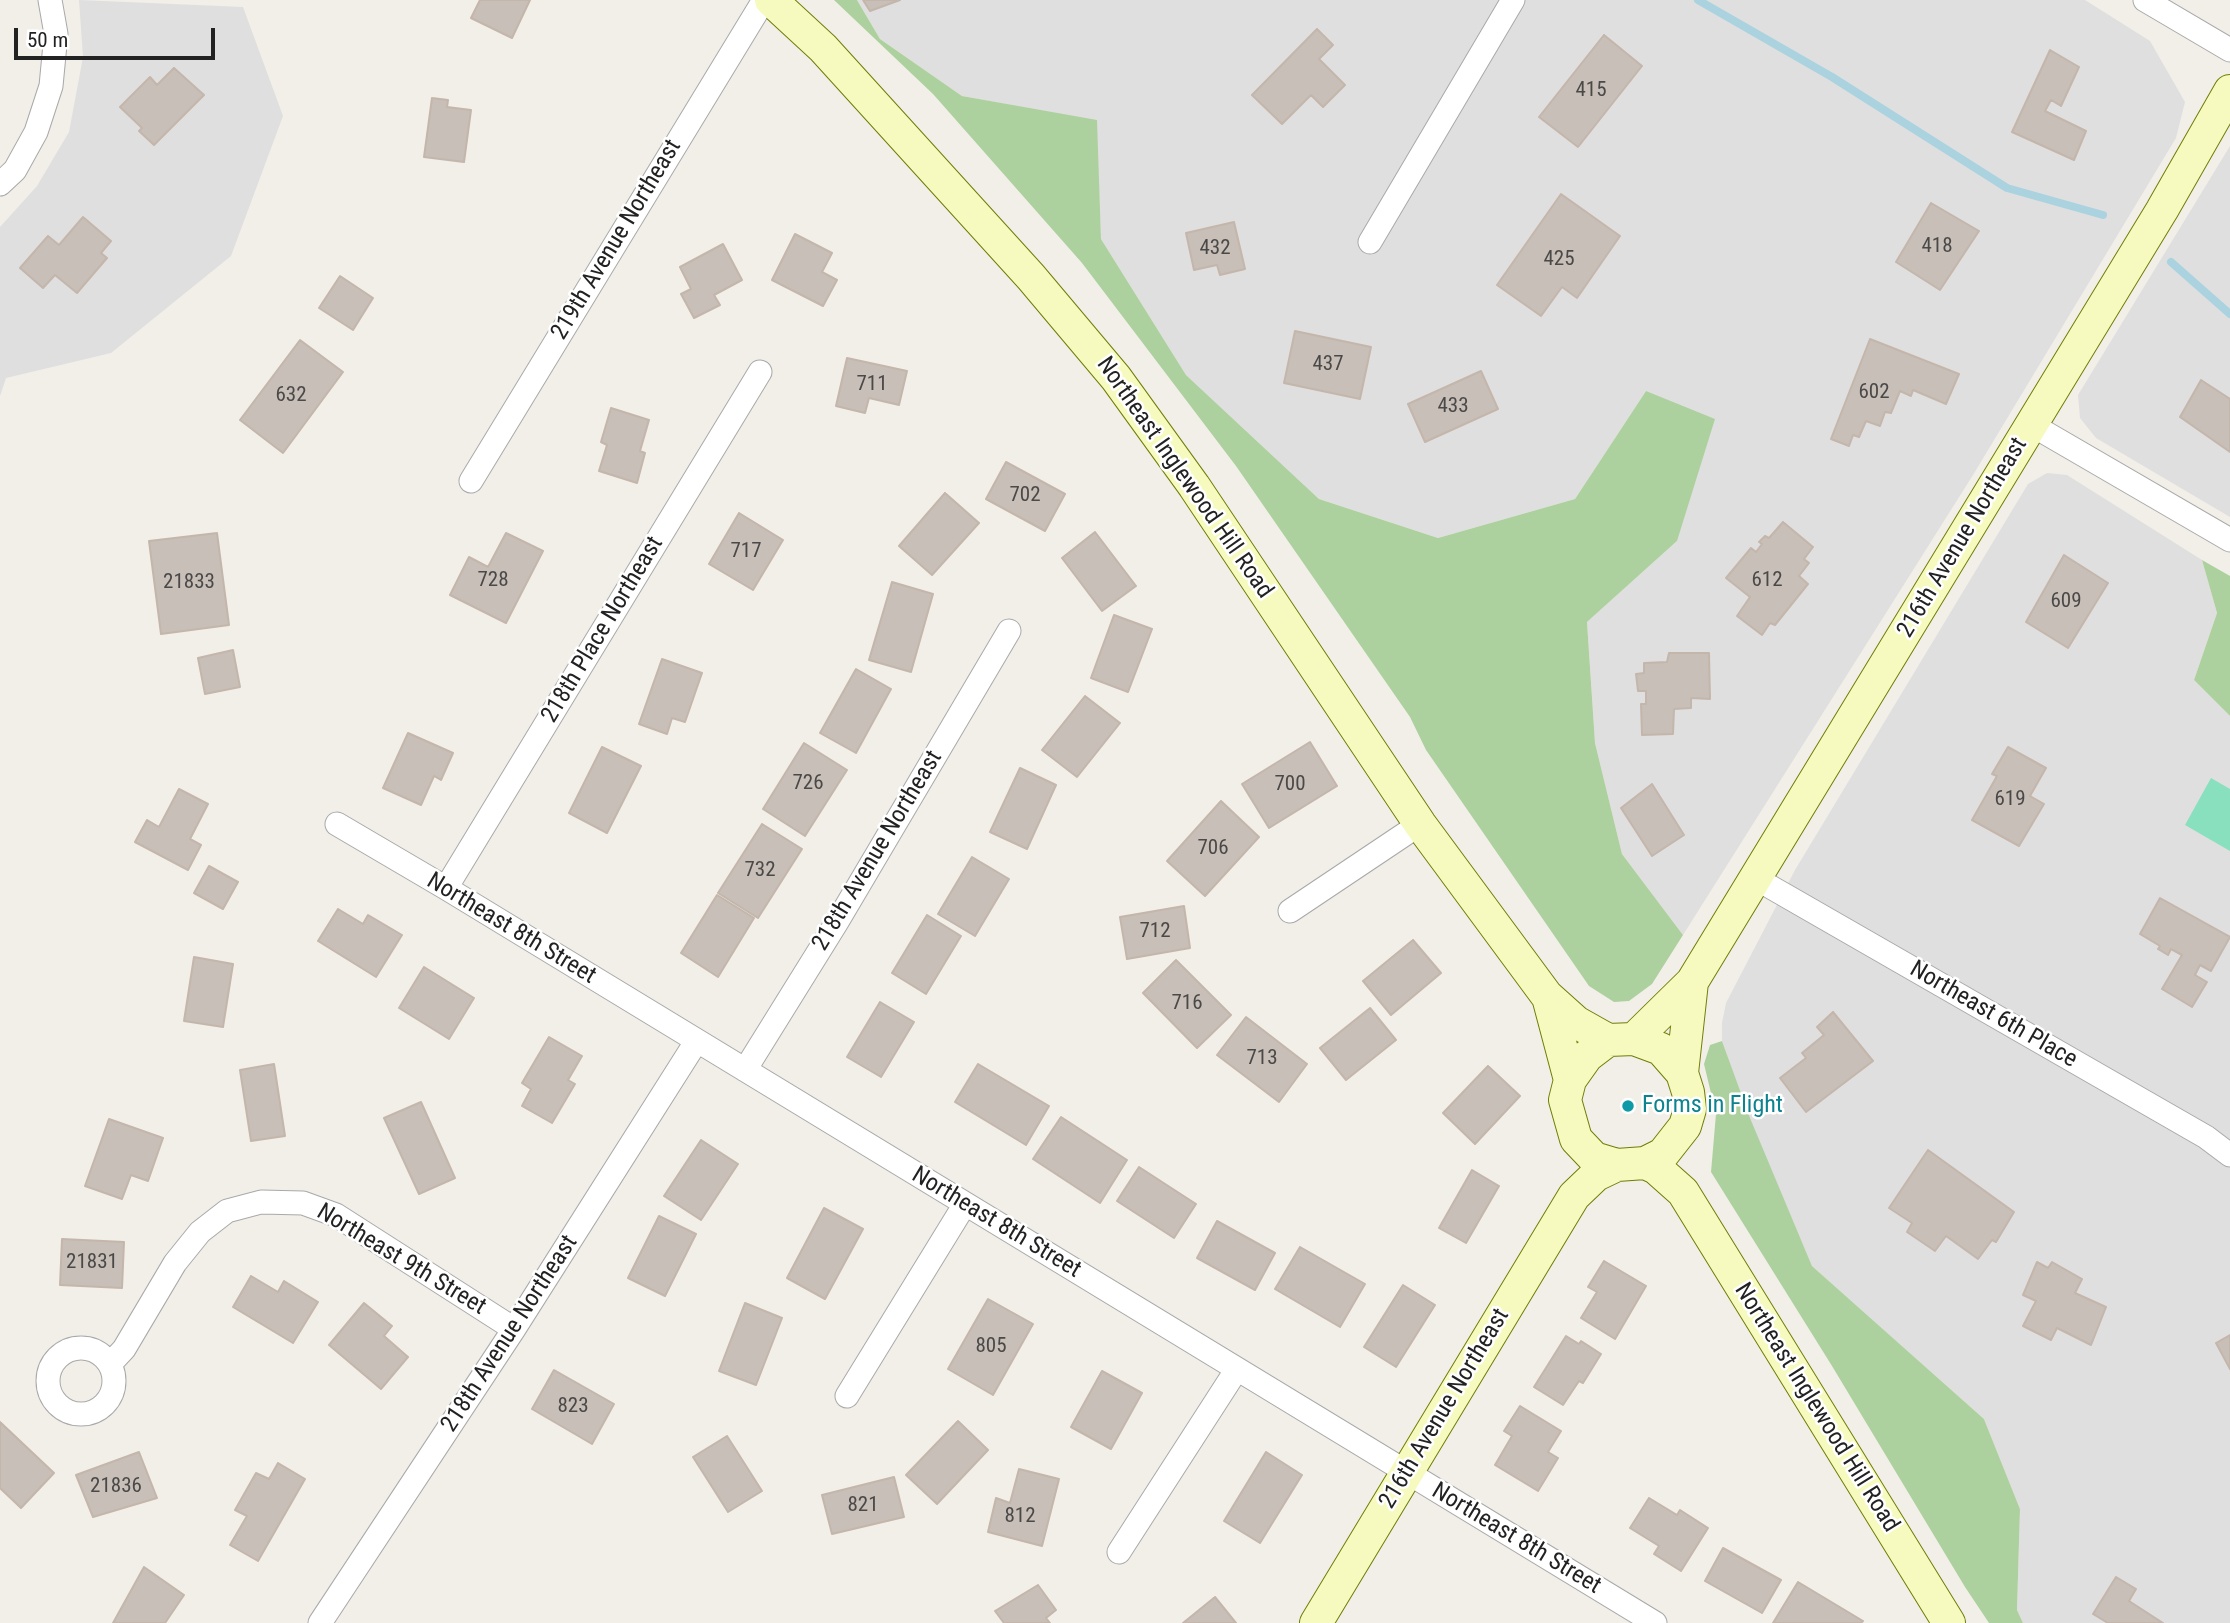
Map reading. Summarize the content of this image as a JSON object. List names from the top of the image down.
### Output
{
  "streets": {
    "street": [
      "219th Avenue Northeast",
      "Northeast Inglewood Hill Road",
      "216th Avenue Northeast",
      "218th Place Northeast",
      "218th Avenue Northeast",
      "Northeast 8th Street",
      "Northeast 6th Place",
      "Northeast 9th Street"
    ]
  },
  "crossings": [
    ["Northeast Inglewood Hill Road", "216th Avenue Northeast"],
    ["216th Avenue Northeast", "Northeast 8th Street"],
    ["216th Avenue Northeast", "Northeast 6th Place"],
    ["218th Place Northeast", "Northeast 8th Street"],
    ["218th Avenue Northeast", "Northeast 8th Street"],
    ["218th Avenue Northeast", "Northeast 9th Street"]
  ],
  "places": ["Forms in Flight"],
  "house_numbers": [
    "415",
    "418",
    "432",
    "425",
    "437",
    "711",
    "602",
    "632",
    "433",
    "702",
    "717",
    "728",
    "612",
    "21833",
    "609",
    "726",
    "700",
    "619",
    "706",
    "732",
    "712",
    "716",
    "713",
    "21831",
    "805",
    "823",
    "21836",
    "821",
    "812"
  ],
  "scale_bar": "50 m"
}
